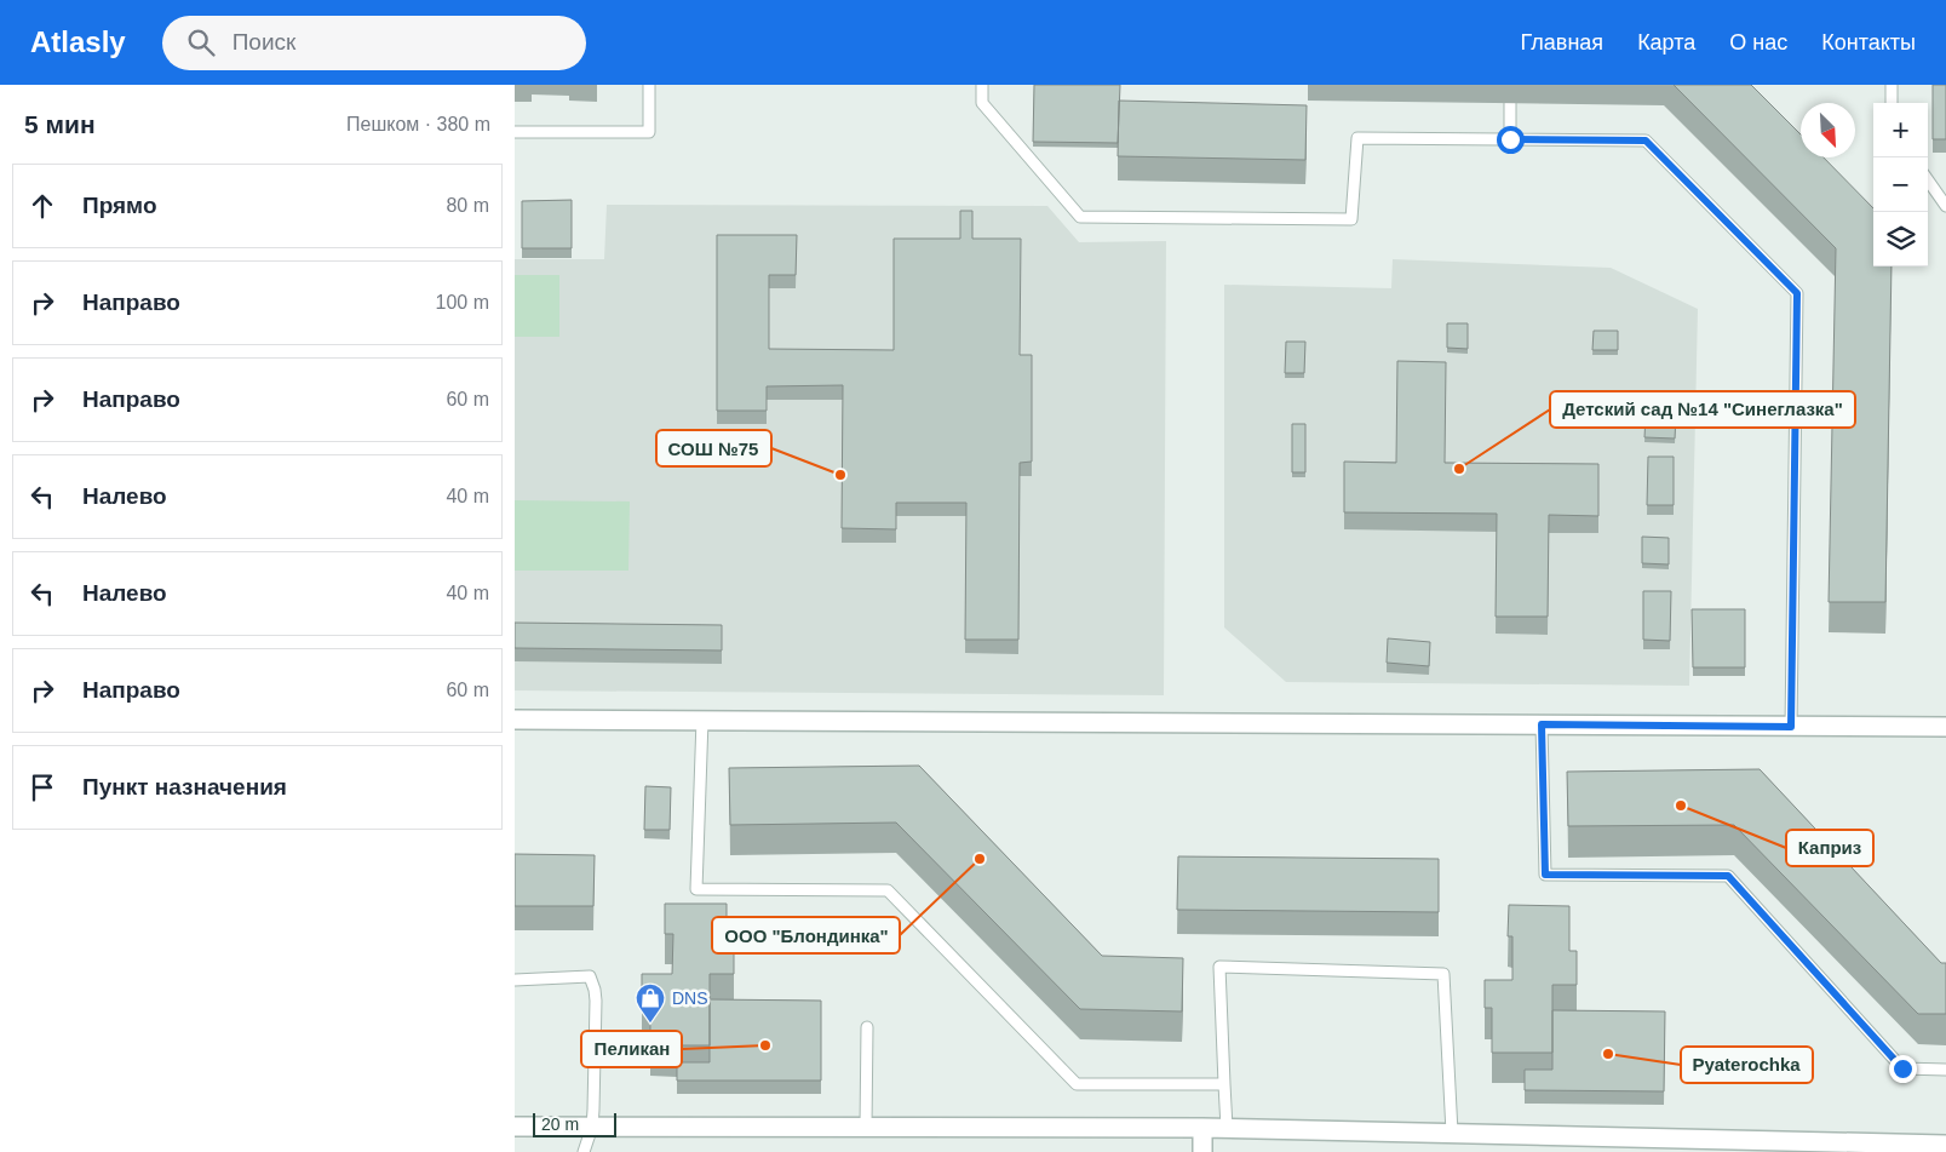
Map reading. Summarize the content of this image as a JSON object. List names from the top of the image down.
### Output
{
  "places": {
    "other": [
      "Детский сад №14 \"Синеглазка\"",
      "СОШ №75",
      "Каприз",
      "ООО \"Блондинка\"",
      "Пеликан",
      "Pyaterochka"
    ],
    "shop": ["DNS"]
  },
  "scale_bar": "20 m",
  "north": "bottom right",
  "page": {
    "header": "Atlasly",
    "search": "Поиск",
    "nav": [
      "Главная",
      "Карта",
      "О нас",
      "Контакты"
    ],
    "heading": ["5 мин", "Пешком · 380 m"],
    "map_buttons": ["+", "−"],
    "list": [
      ["Прямо", "80 m"],
      ["Направо", "100 m"],
      ["Направо", "60 m"],
      ["Налево", "40 m"],
      ["Налево", "40 m"],
      ["Направо", "60 m"],
      "Пункт назначения"
    ],
    "scale": "20 m"
  }
}
